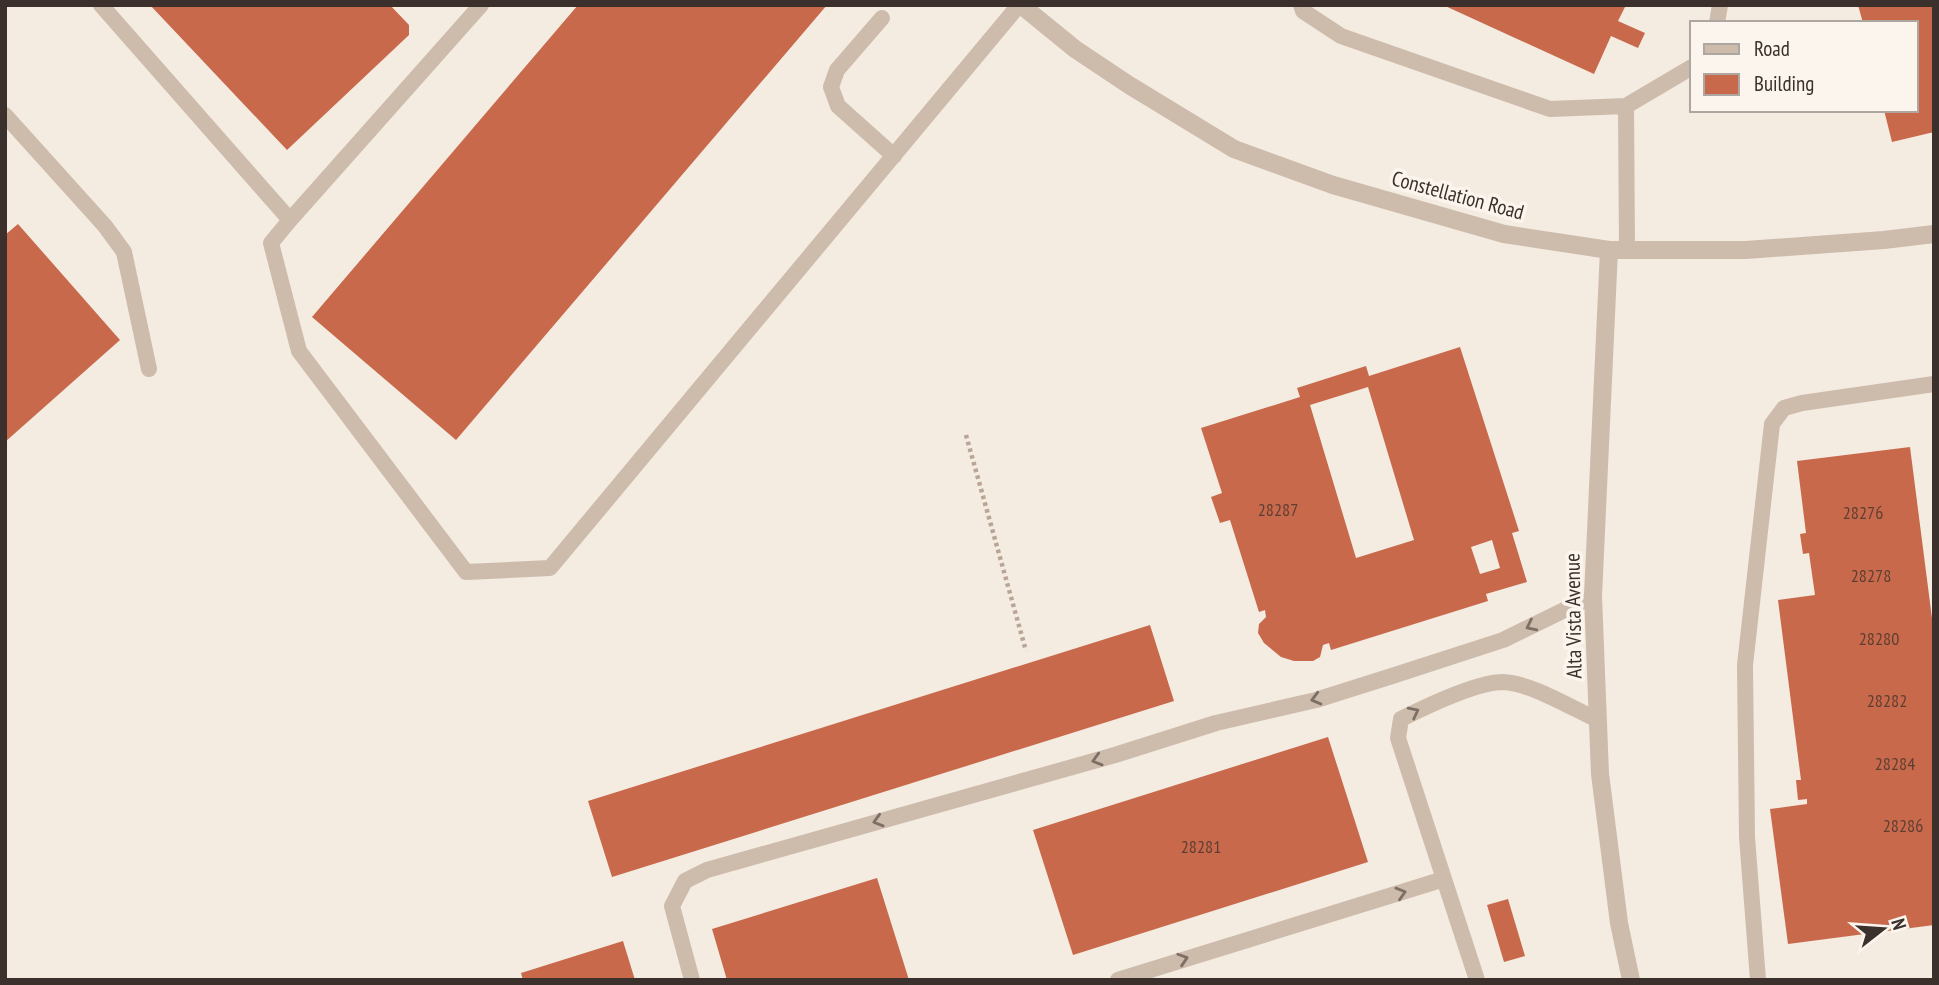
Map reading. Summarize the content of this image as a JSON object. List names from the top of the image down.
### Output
{
  "streets": {
    "street": ["Constellation Road", "Alta Vista Avenue"]
  },
  "crossings": [
    ["Constellation Road", "Alta Vista Avenue"]
  ],
  "house_numbers": [
    "28287",
    "28276",
    "28278",
    "28280",
    "28282",
    "28284",
    "28286",
    "28281"
  ],
  "legend": ["Road", "Building"],
  "north": "right"
}
